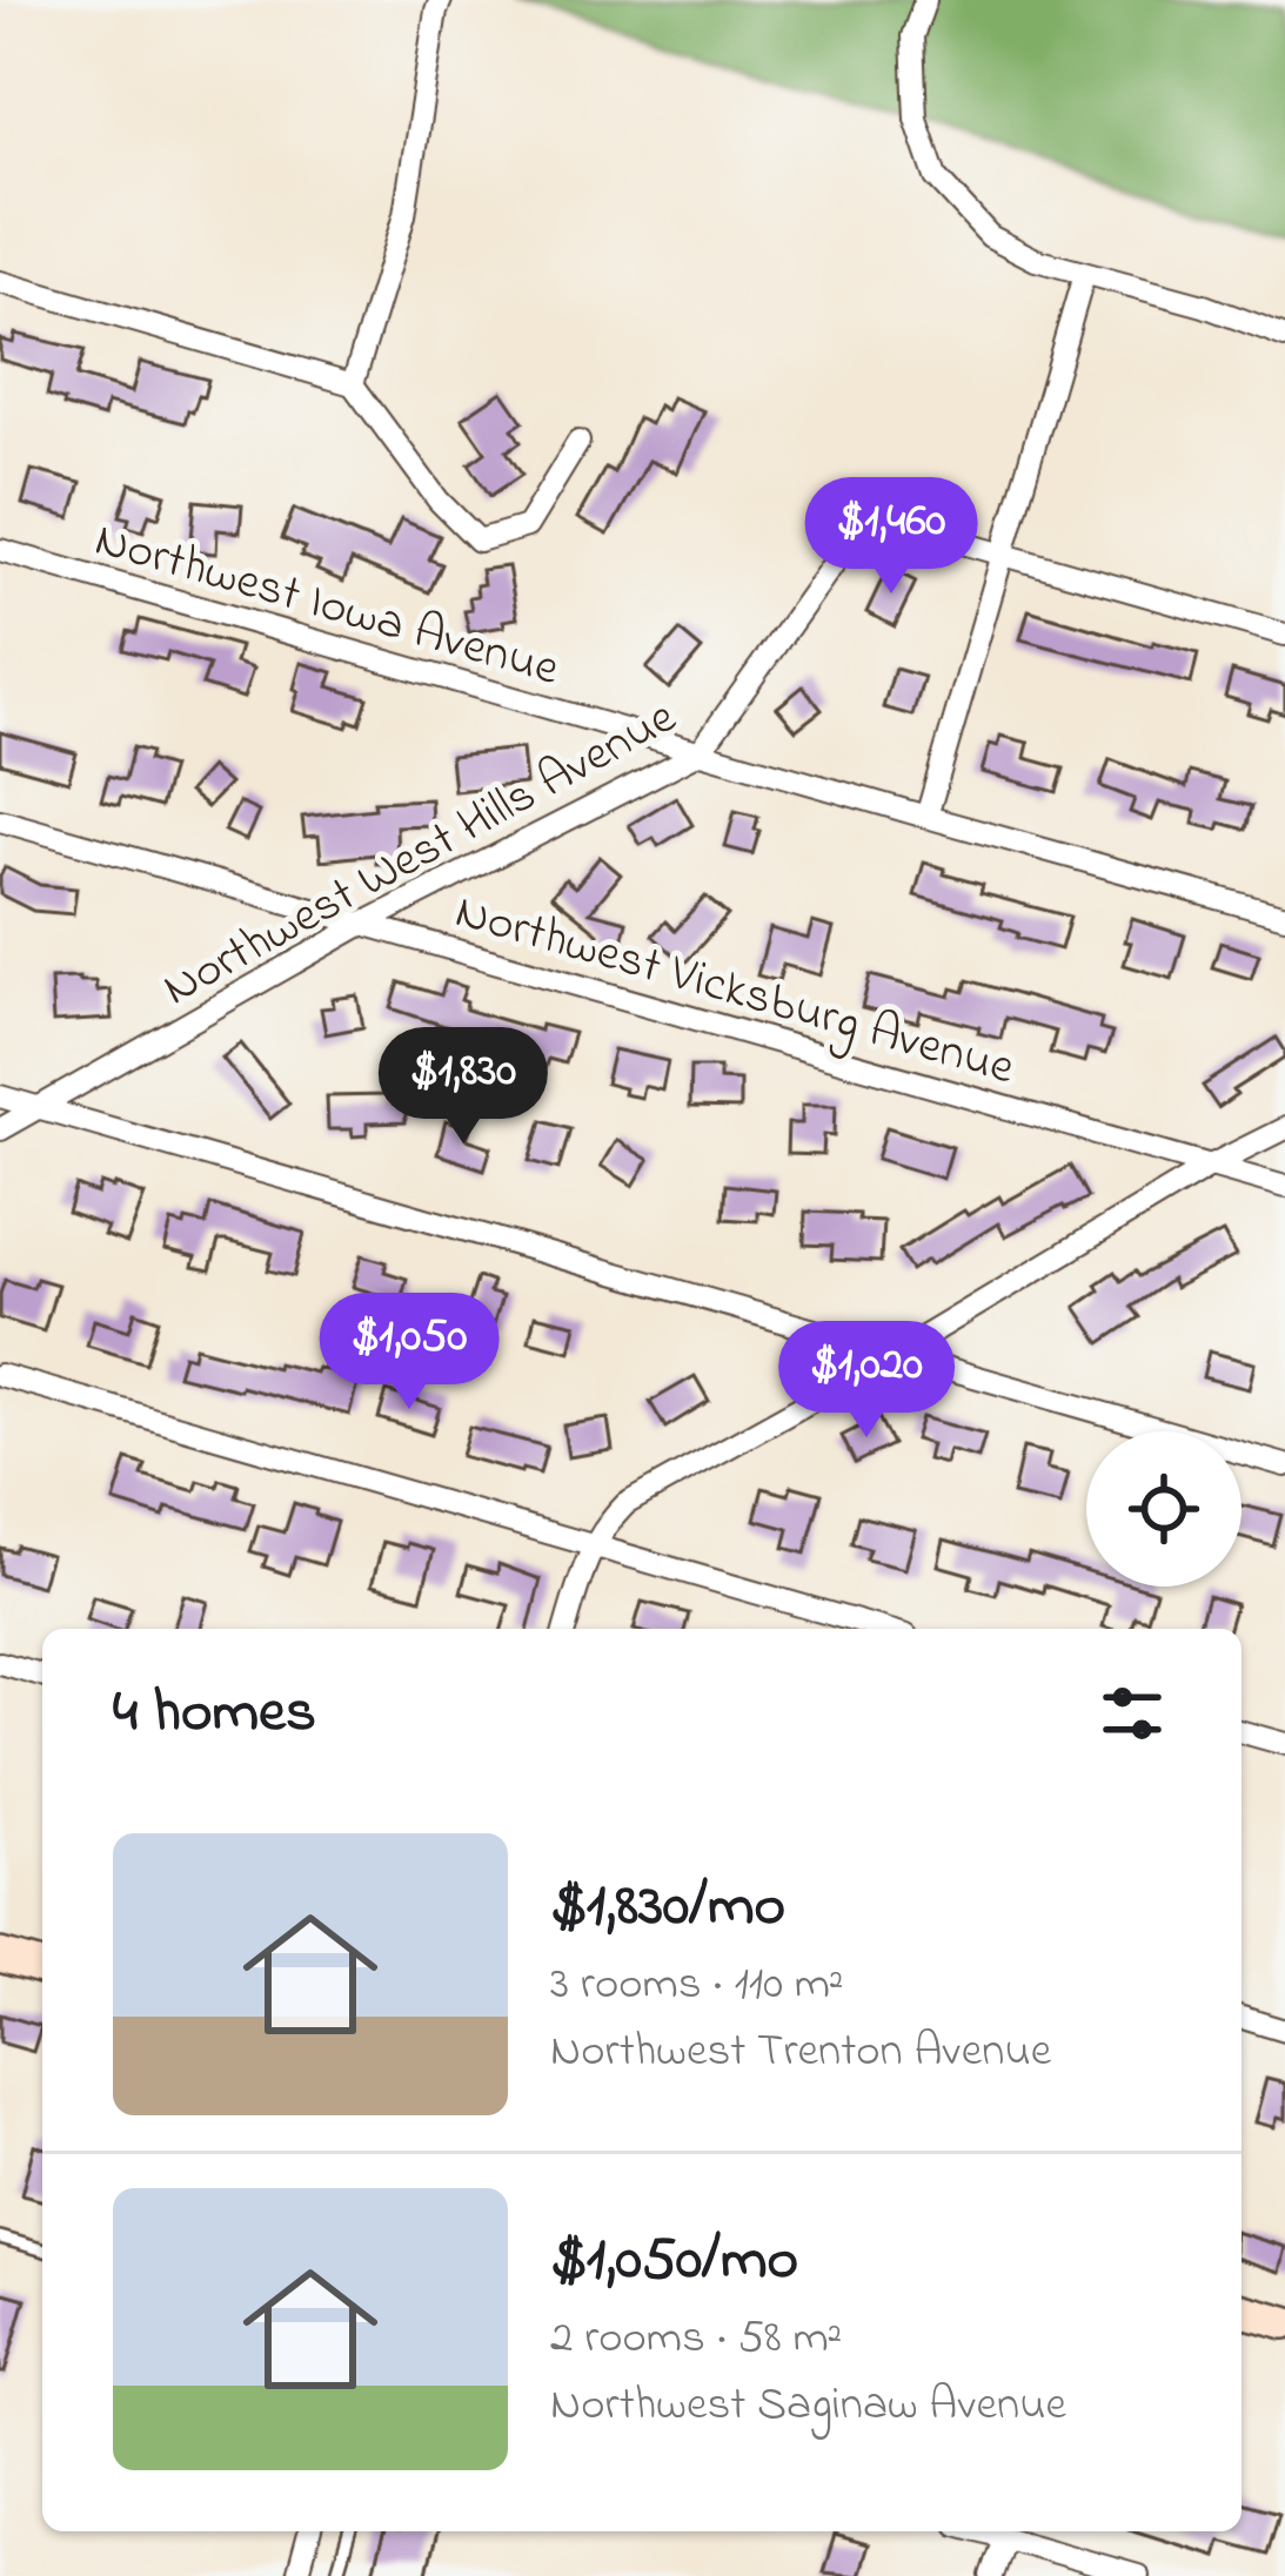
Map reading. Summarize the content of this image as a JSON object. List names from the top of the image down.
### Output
{
  "streets": {
    "street": ["Northwest Iowa Avenue", "Northwest West Hills Avenue", "Northwest Vicksburg Avenue"]
  },
  "crossings": [
    ["Northwest Iowa Avenue", "Northwest West Hills Avenue"],
    ["Northwest West Hills Avenue", "Northwest Vicksburg Avenue"]
  ],
  "page": {
    "price": [
      "$1,460",
      "$1,830",
      "$1,050",
      "$1,020"
    ],
    "heading": "4 homes",
    "list": [
      {
        "name": "$1,830/mo",
        "note": "3 rooms · 110 m² · Northwest Trenton Avenue"
      },
      {
        "name": "$1,050/mo",
        "note": "2 rooms · 58 m² · Northwest Saginaw Avenue"
      }
    ]
  }
}
